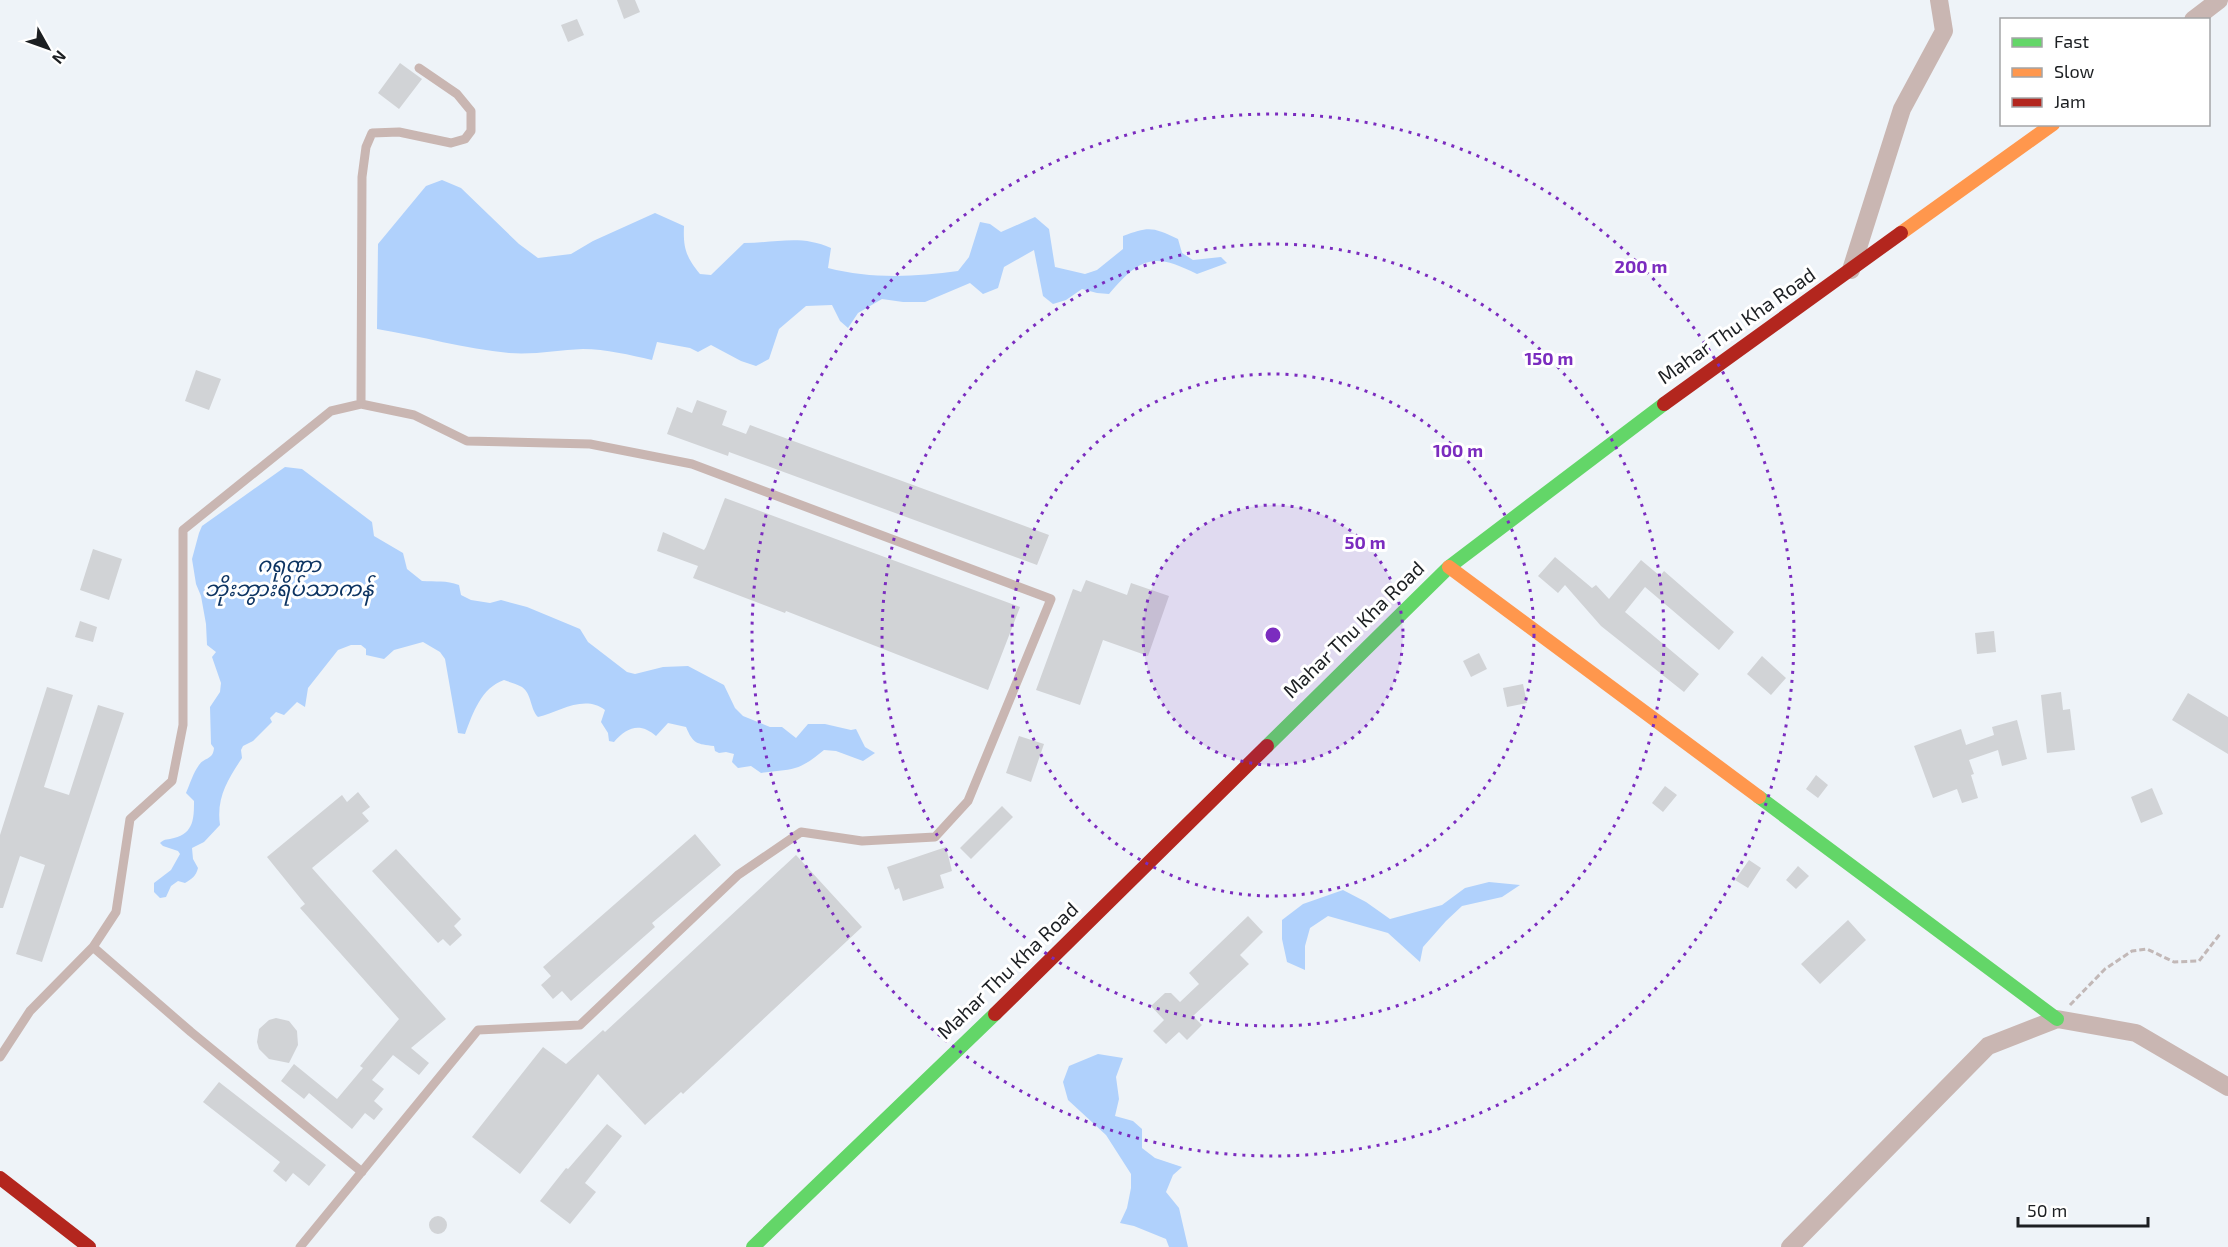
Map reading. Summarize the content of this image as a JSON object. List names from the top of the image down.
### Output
{
  "streets": {
    "street": ["Mahar Thu Kha Road"]
  },
  "water": ["ဂရုဏာ ဘိုးဘွားရိပ်သာကန်"],
  "legend": ["Fast", "Slow", "Jam"],
  "scale_bar": "50 m",
  "north": "bottom right",
  "rings": [
    "200 m",
    "150 m",
    "100 m",
    "50 m"
  ]
}
